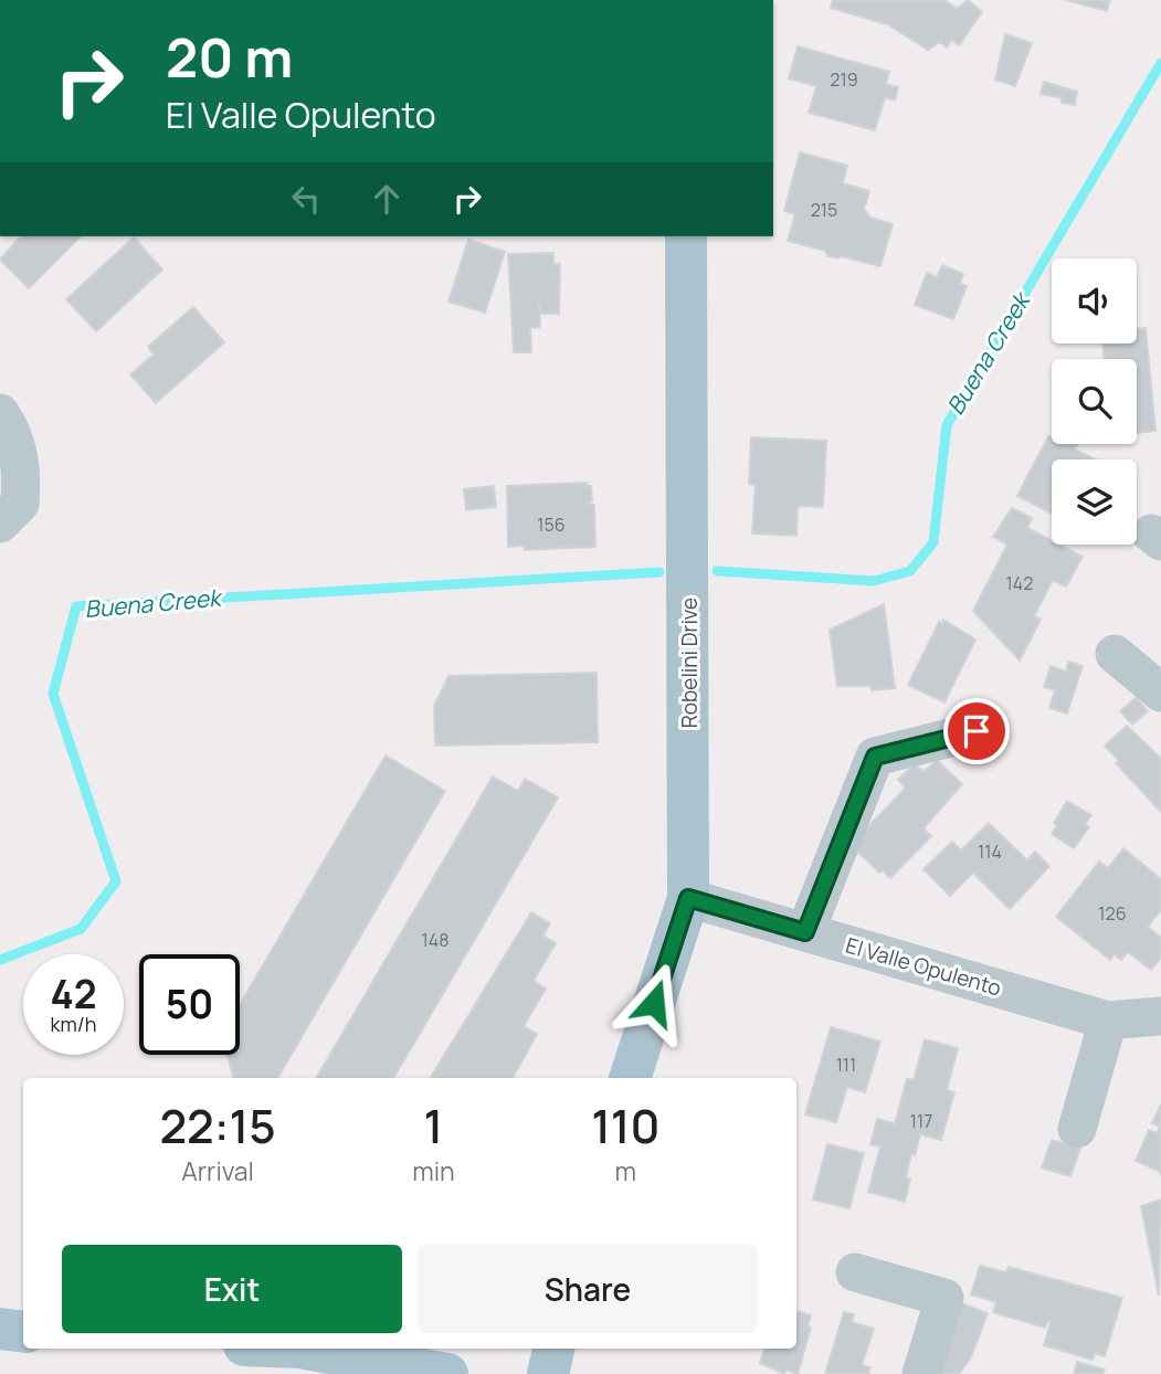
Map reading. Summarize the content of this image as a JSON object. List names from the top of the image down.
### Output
{
  "streets": {
    "main road": ["Robelini Drive"],
    "street": ["El Valle Opulento"]
  },
  "crossings": [
    ["Robelini Drive", "El Valle Opulento"]
  ],
  "water": ["Buena Creek"],
  "house_numbers": [
    "219",
    "215",
    "156",
    "142",
    "114",
    "126",
    "148",
    "111",
    "117"
  ],
  "page": {
    "turn": ["20 m", "El Valle Opulento"],
    "speed": "42 km/h",
    "limit": "50",
    "eta": [
      "22:15",
      "Arrival",
      "1",
      "min",
      "110",
      "m"
    ],
    "buttons": ["Exit", "Share"]
  }
}
